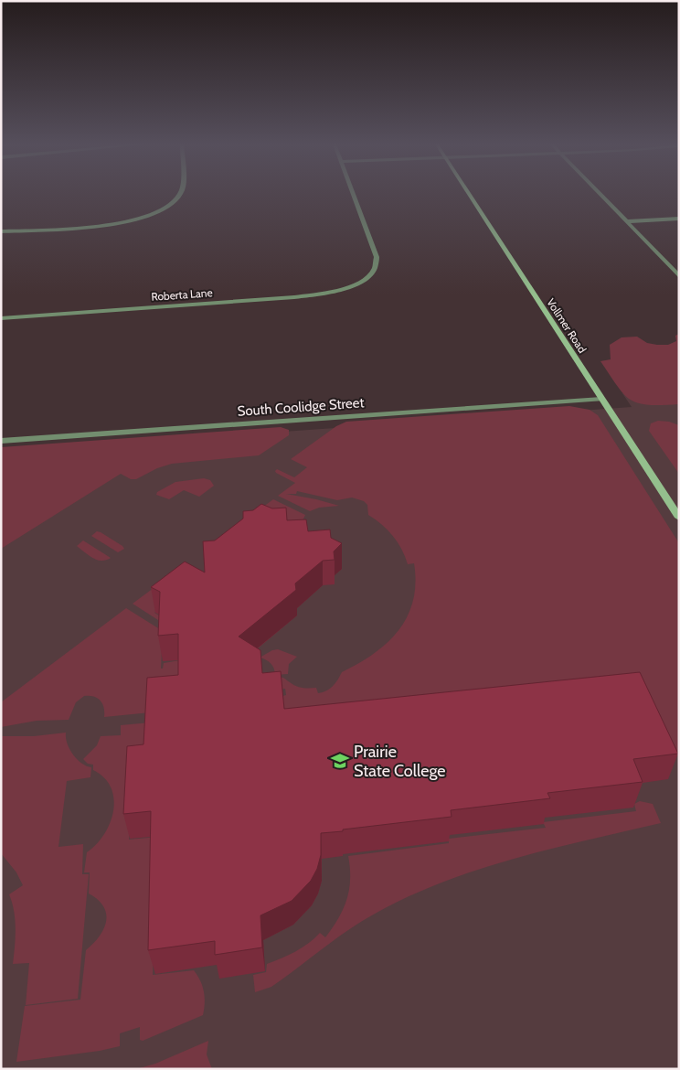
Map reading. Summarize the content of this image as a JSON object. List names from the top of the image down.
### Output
{
  "streets": {
    "main road": ["Vollmer Road"],
    "street": ["Roberta Lane", "South Coolidge Street"]
  },
  "crossings": [
    ["Vollmer Road", "South Coolidge Street"]
  ],
  "places": {
    "school or university": ["Prairie State College"]
  }
}
